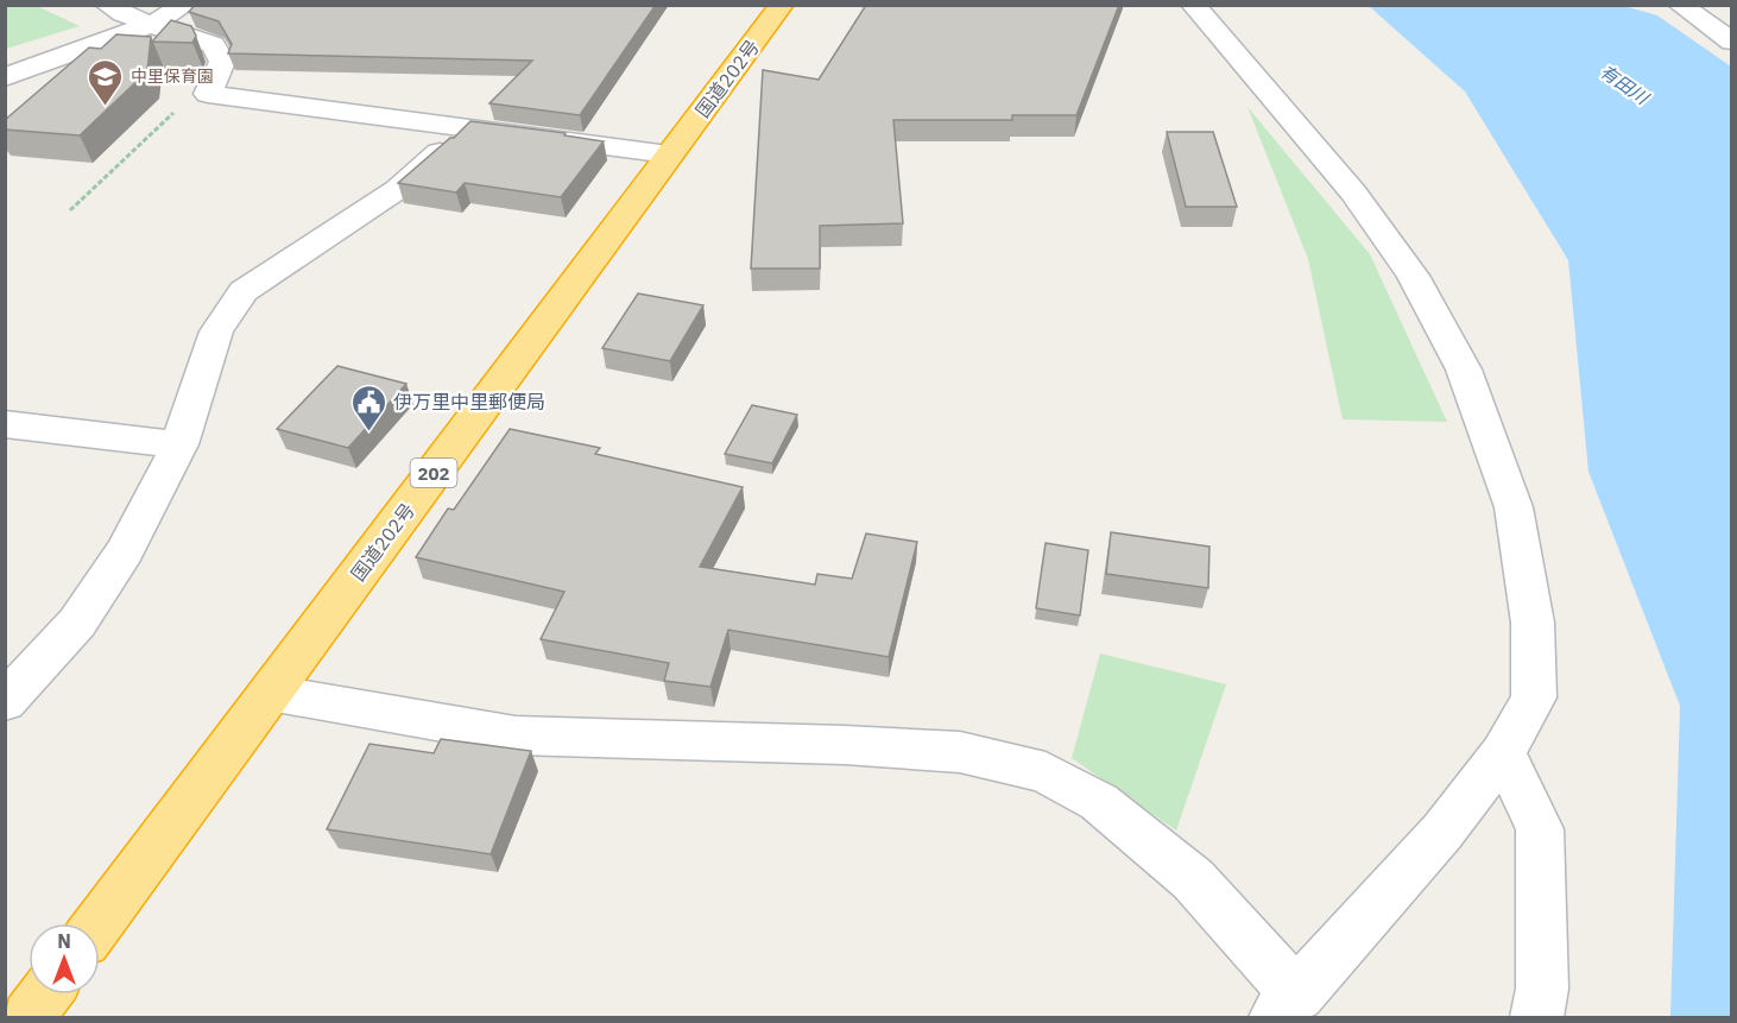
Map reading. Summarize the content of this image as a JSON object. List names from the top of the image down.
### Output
{
  "streets": {
    "highway": ["国道202号", "202"]
  },
  "water": ["有田川"],
  "places": {
    "school or university": ["中里保育園"],
    "public building": ["伊万里中里郵便局"]
  },
  "north": "top"
}
